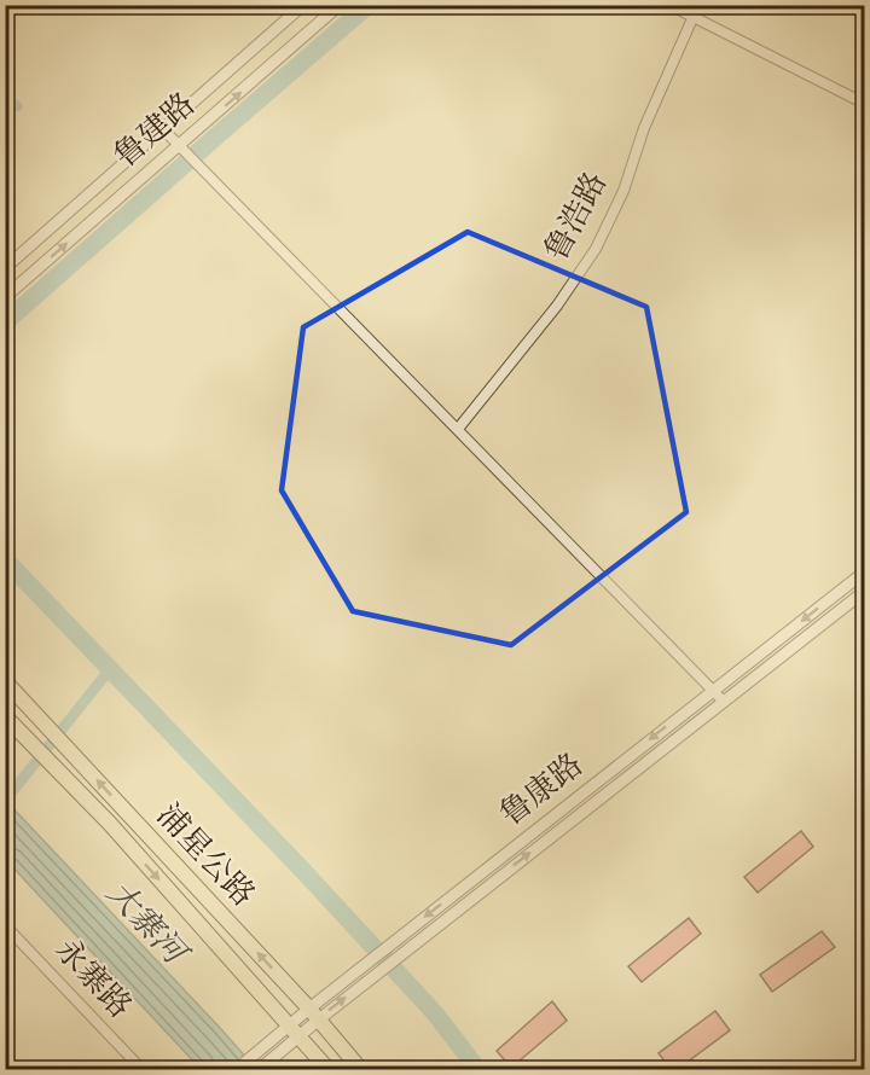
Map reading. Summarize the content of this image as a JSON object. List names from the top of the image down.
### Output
{
  "streets": {
    "main road": ["浦星公路"],
    "street": [
      "鲁建路",
      "鲁浩路",
      "鲁康路",
      "永寨路"
    ]
  },
  "crossings": [
    ["鲁康路", "浦星公路"]
  ],
  "water": ["大寨河"]
}
